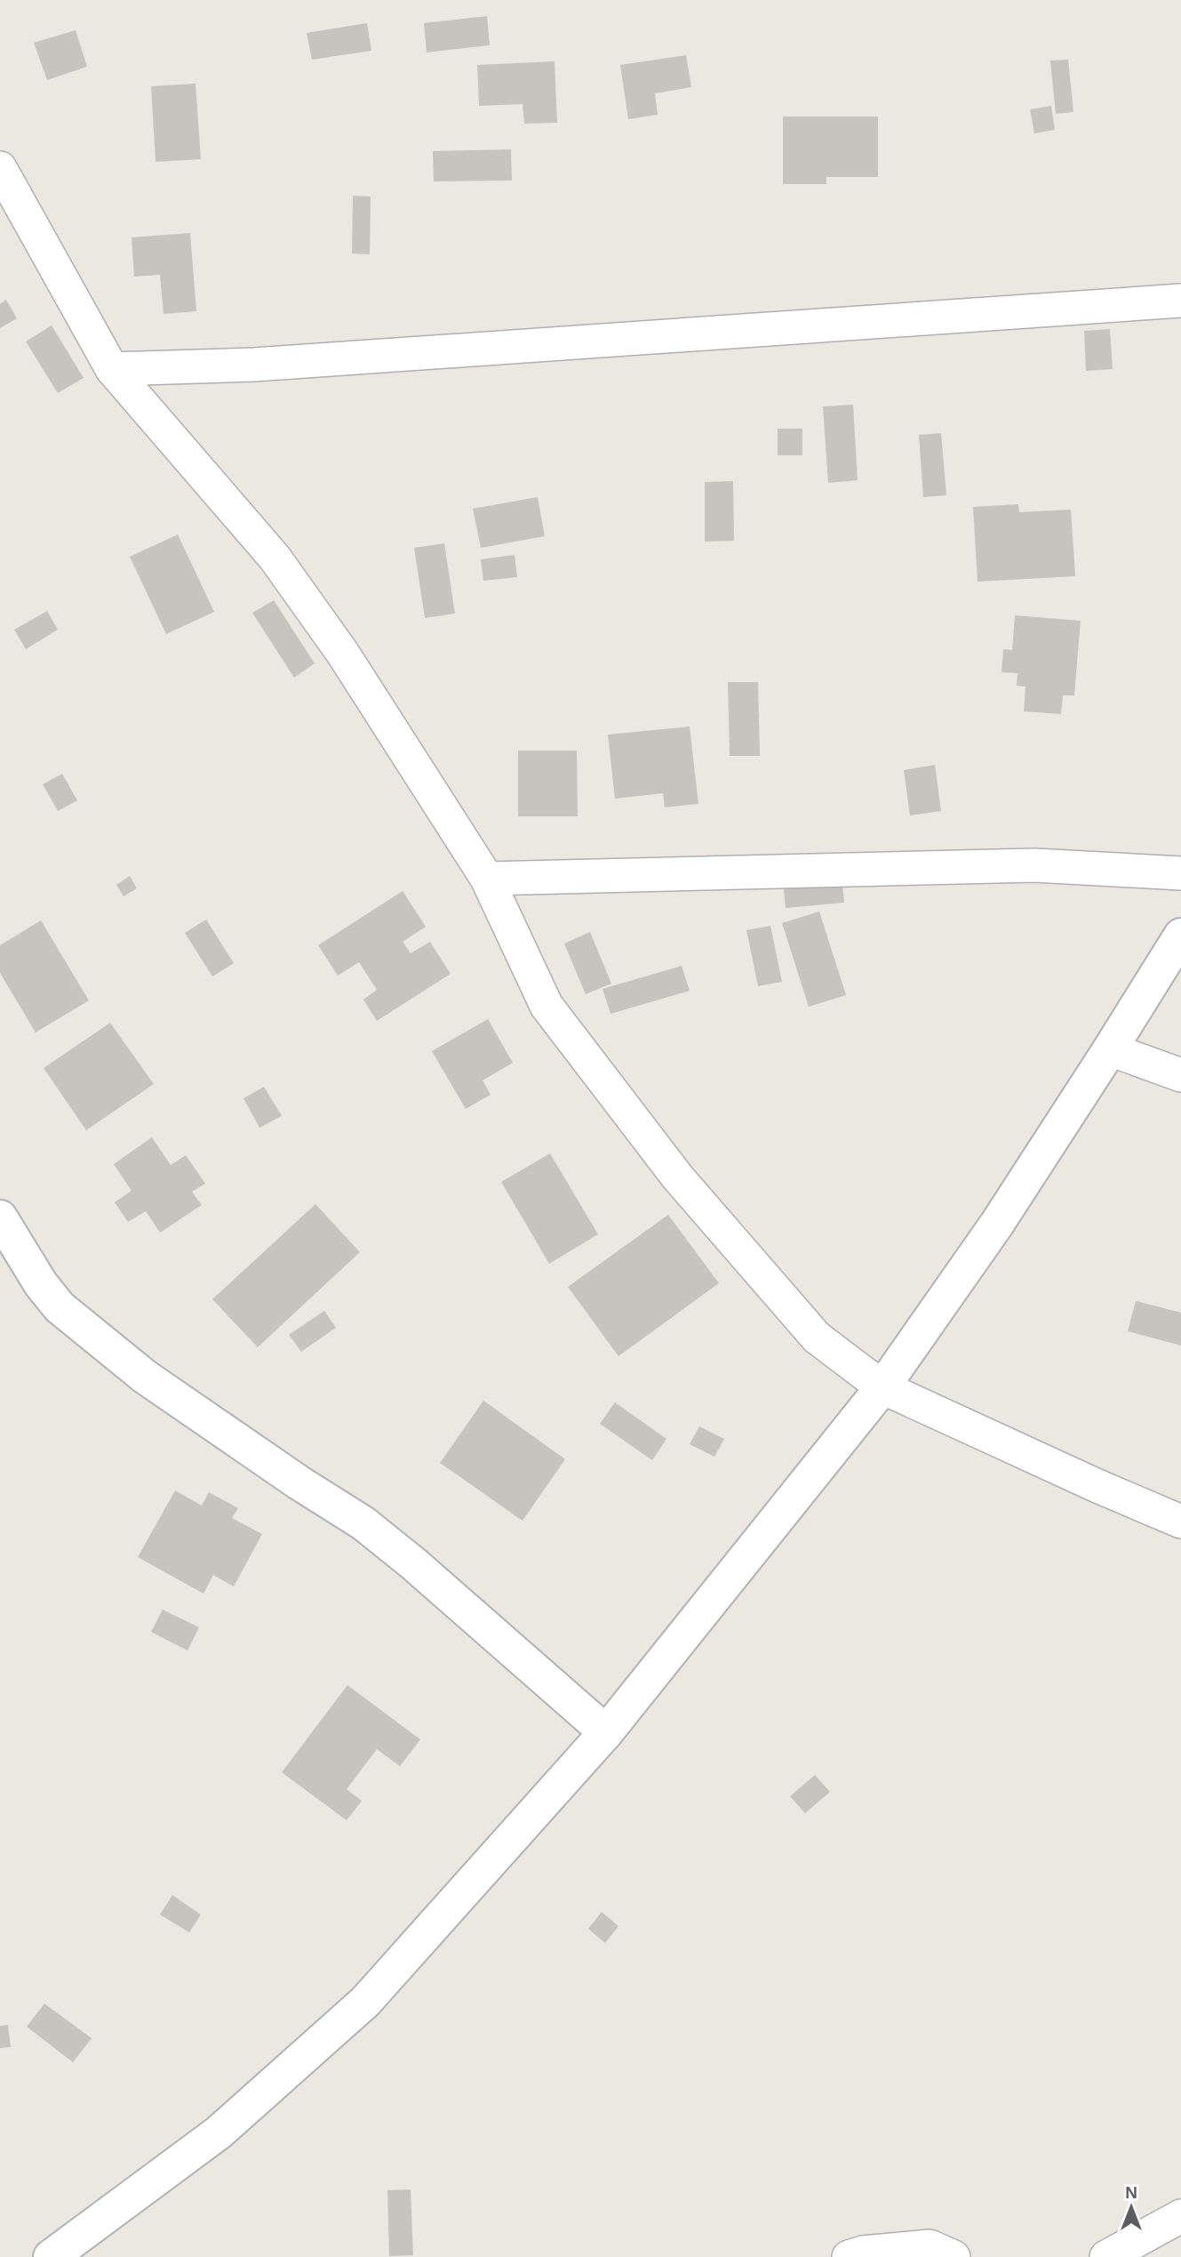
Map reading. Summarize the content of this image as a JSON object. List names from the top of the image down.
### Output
{
  "north": "top"
}
